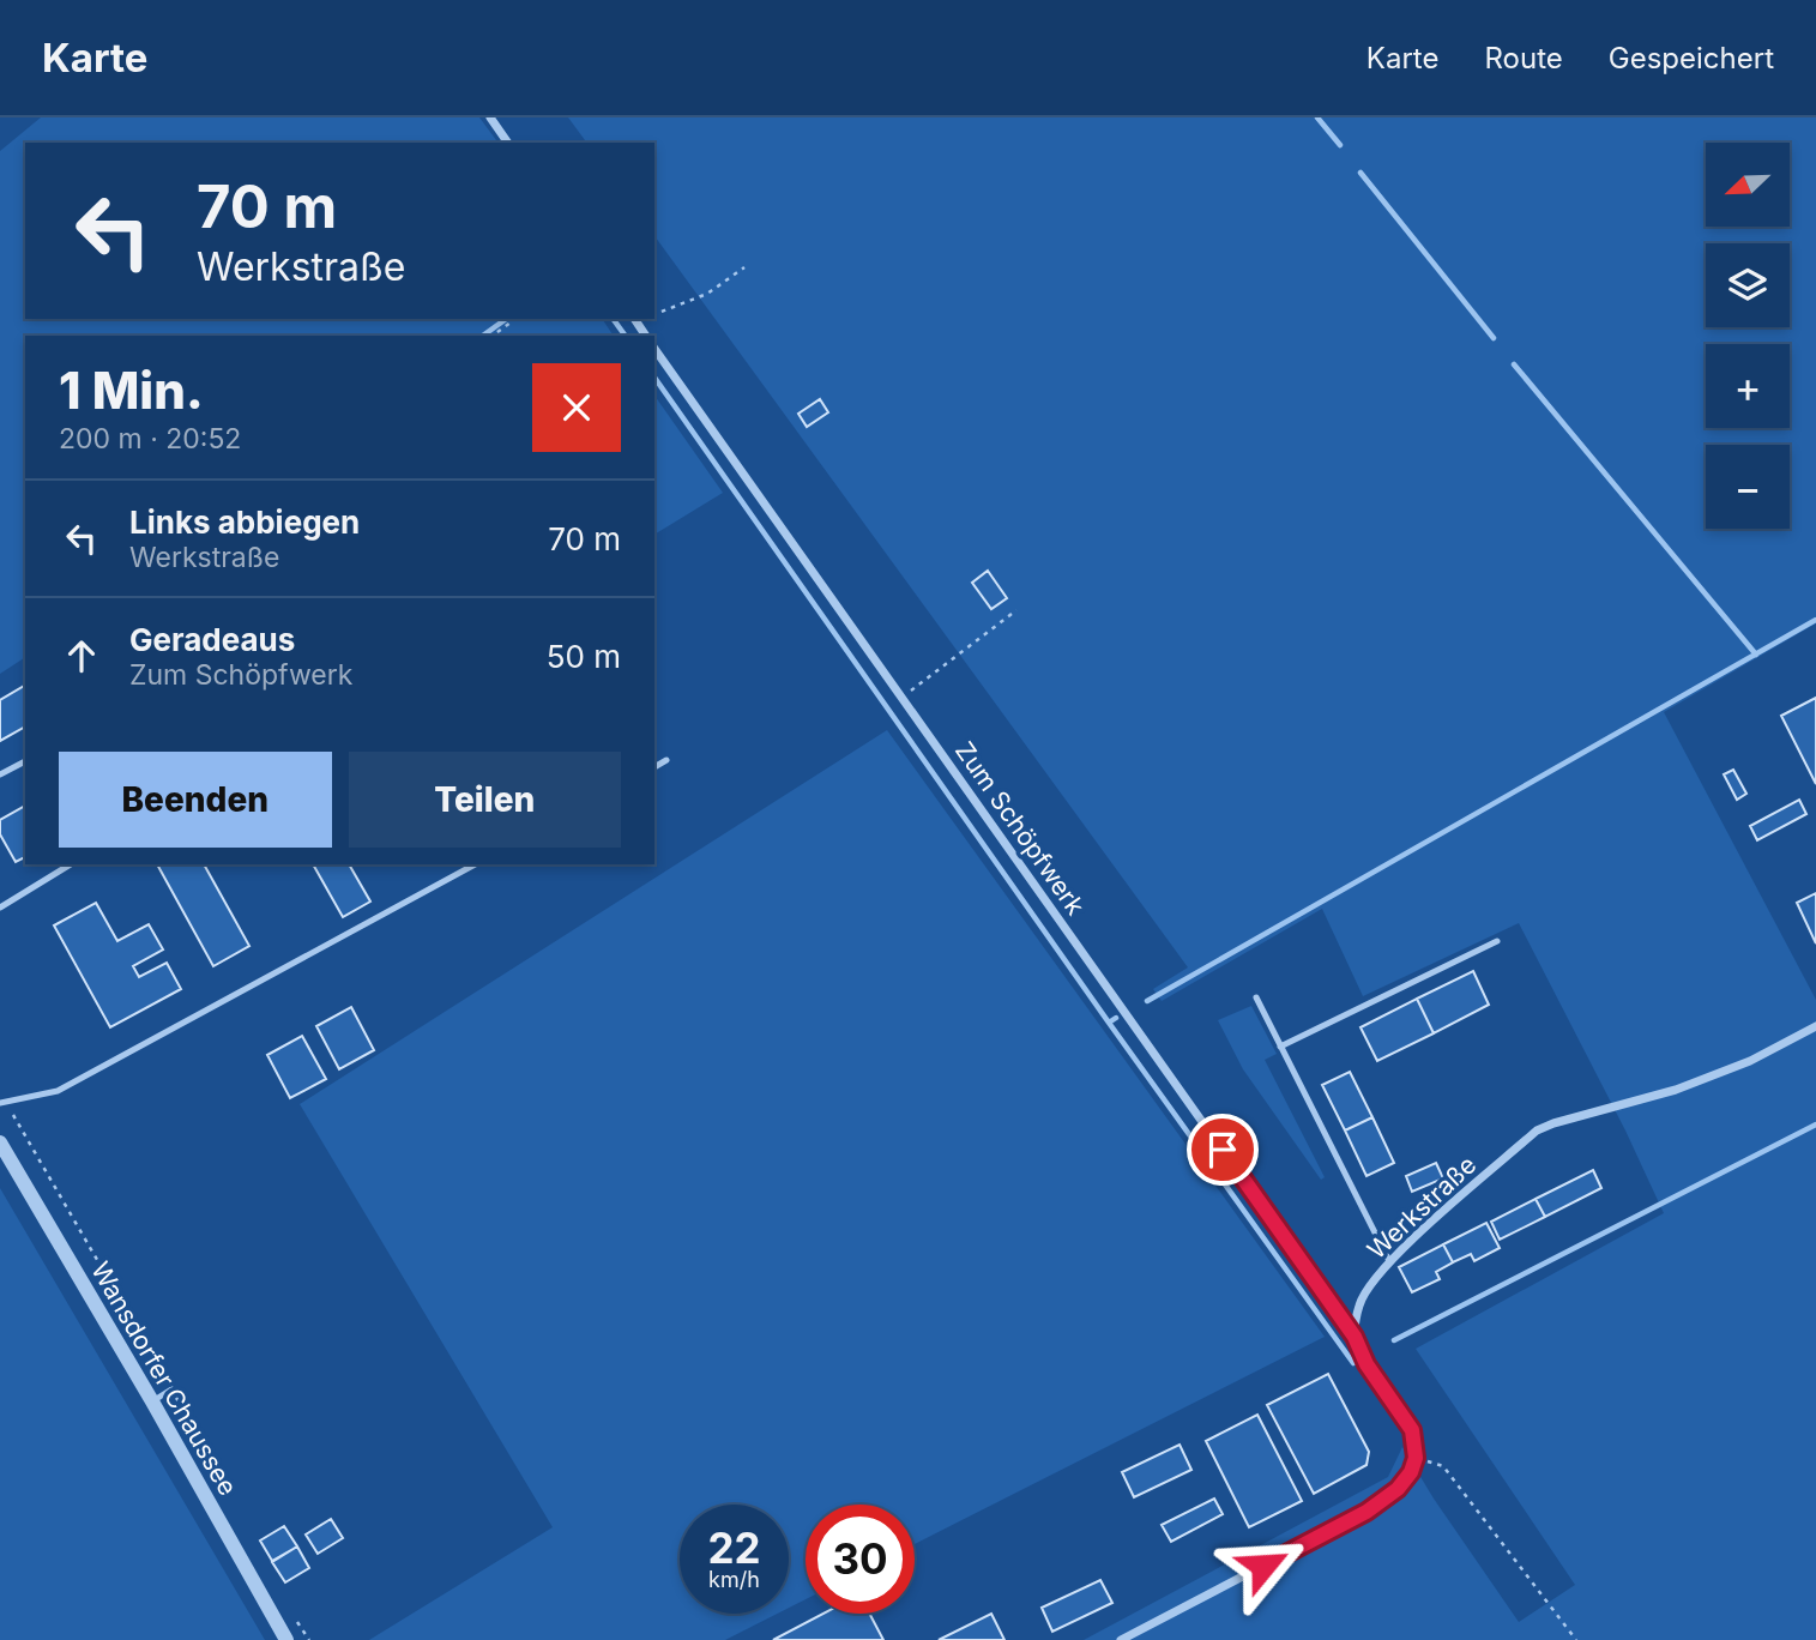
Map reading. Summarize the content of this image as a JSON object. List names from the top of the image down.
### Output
{
  "streets": {
    "street": ["Zum Schöpfwerk", "Werkstraße", "Wansdorfer Chaussee"]
  },
  "crossings": [
    ["Zum Schöpfwerk", "Werkstraße"]
  ],
  "north": "bottom left",
  "page": {
    "header": "Karte",
    "nav": ["Karte", "Route", "Gespeichert"],
    "map_buttons": ["+", "−"],
    "turn": ["70 m", "Werkstraße"],
    "heading": ["1 Min.", "200 m · 20:52"],
    "list": [
      {
        "name": "Links abbiegen",
        "note": "Werkstraße",
        "value": "70 m"
      },
      {
        "name": "Geradeaus",
        "note": "Zum Schöpfwerk",
        "value": "50 m"
      }
    ],
    "buttons": ["Beenden", "Teilen"],
    "speed": "22 km/h",
    "limit": "30"
  }
}
